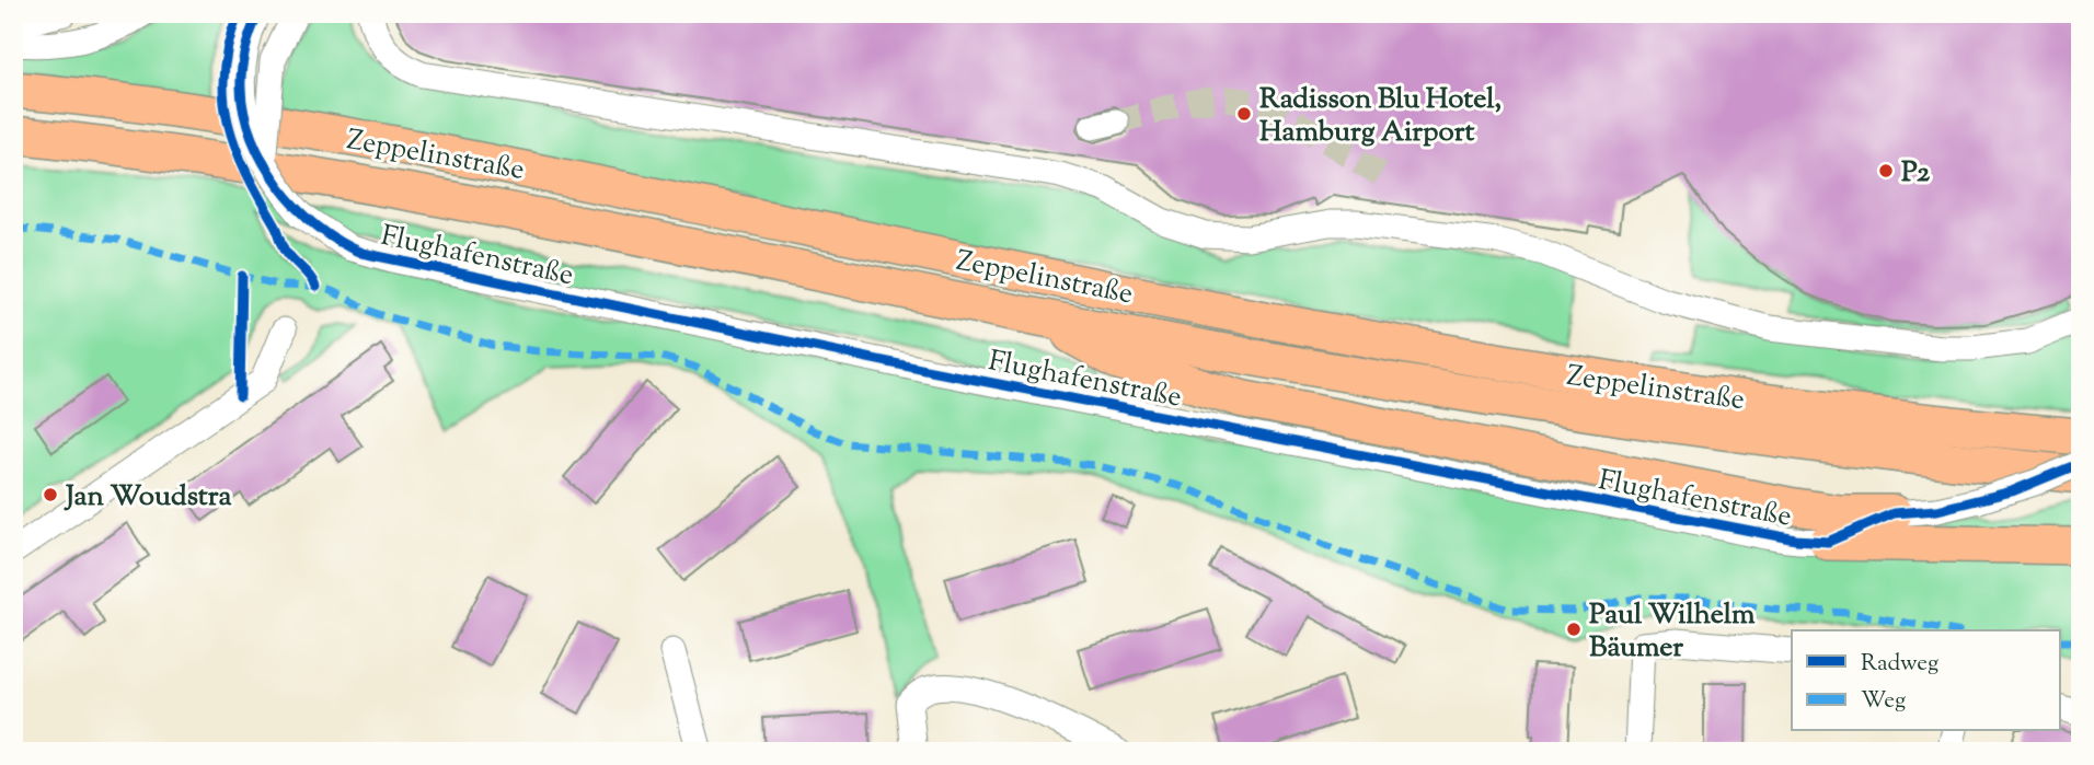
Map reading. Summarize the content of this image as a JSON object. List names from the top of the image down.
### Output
{
  "streets": {
    "highway": ["Zeppelinstraße"],
    "street": ["Flughafenstraße"]
  },
  "places": [
    "Radisson Blu Hotel, Hamburg Airport",
    "P2",
    "Jan Woudstra",
    "Paul Wilhelm Bäumer"
  ],
  "legend": ["Radweg", "Weg"]
}
